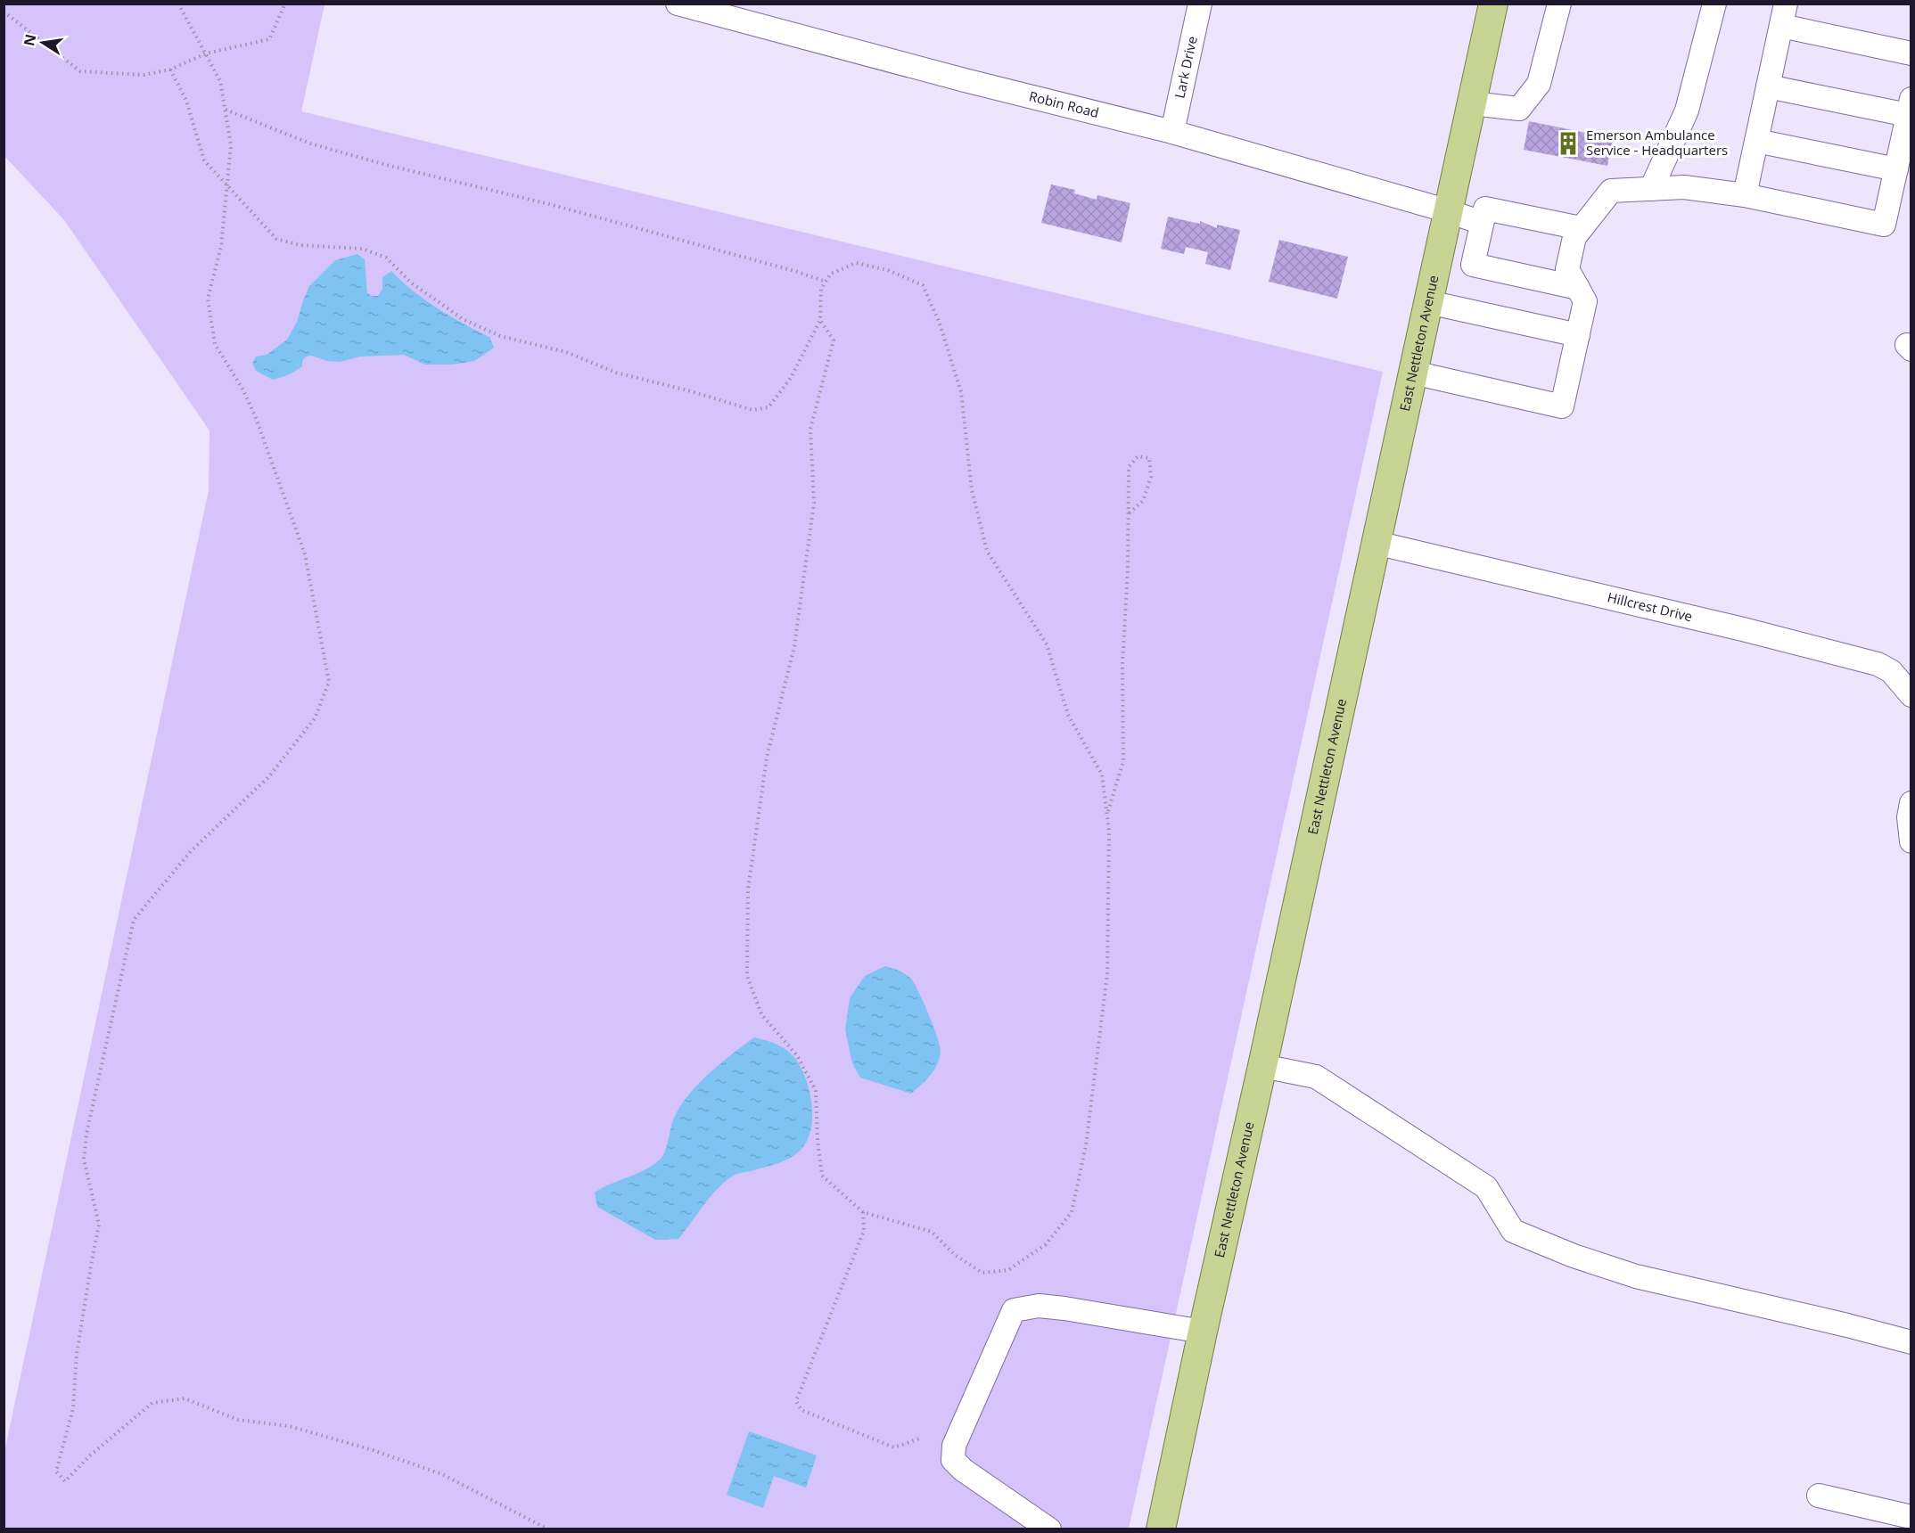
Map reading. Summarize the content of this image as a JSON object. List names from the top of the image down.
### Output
{
  "streets": {
    "main road": ["East Nettleton Avenue"],
    "street": ["Lark Drive", "Robin Road", "Hillcrest Drive"]
  },
  "crossings": [
    ["Lark Drive", "Robin Road"],
    ["Robin Road", "East Nettleton Avenue"],
    ["East Nettleton Avenue", "Hillcrest Drive"]
  ],
  "places": {
    "building": ["Emerson Ambulance Service - Headquarters"]
  },
  "north": "left"
}
